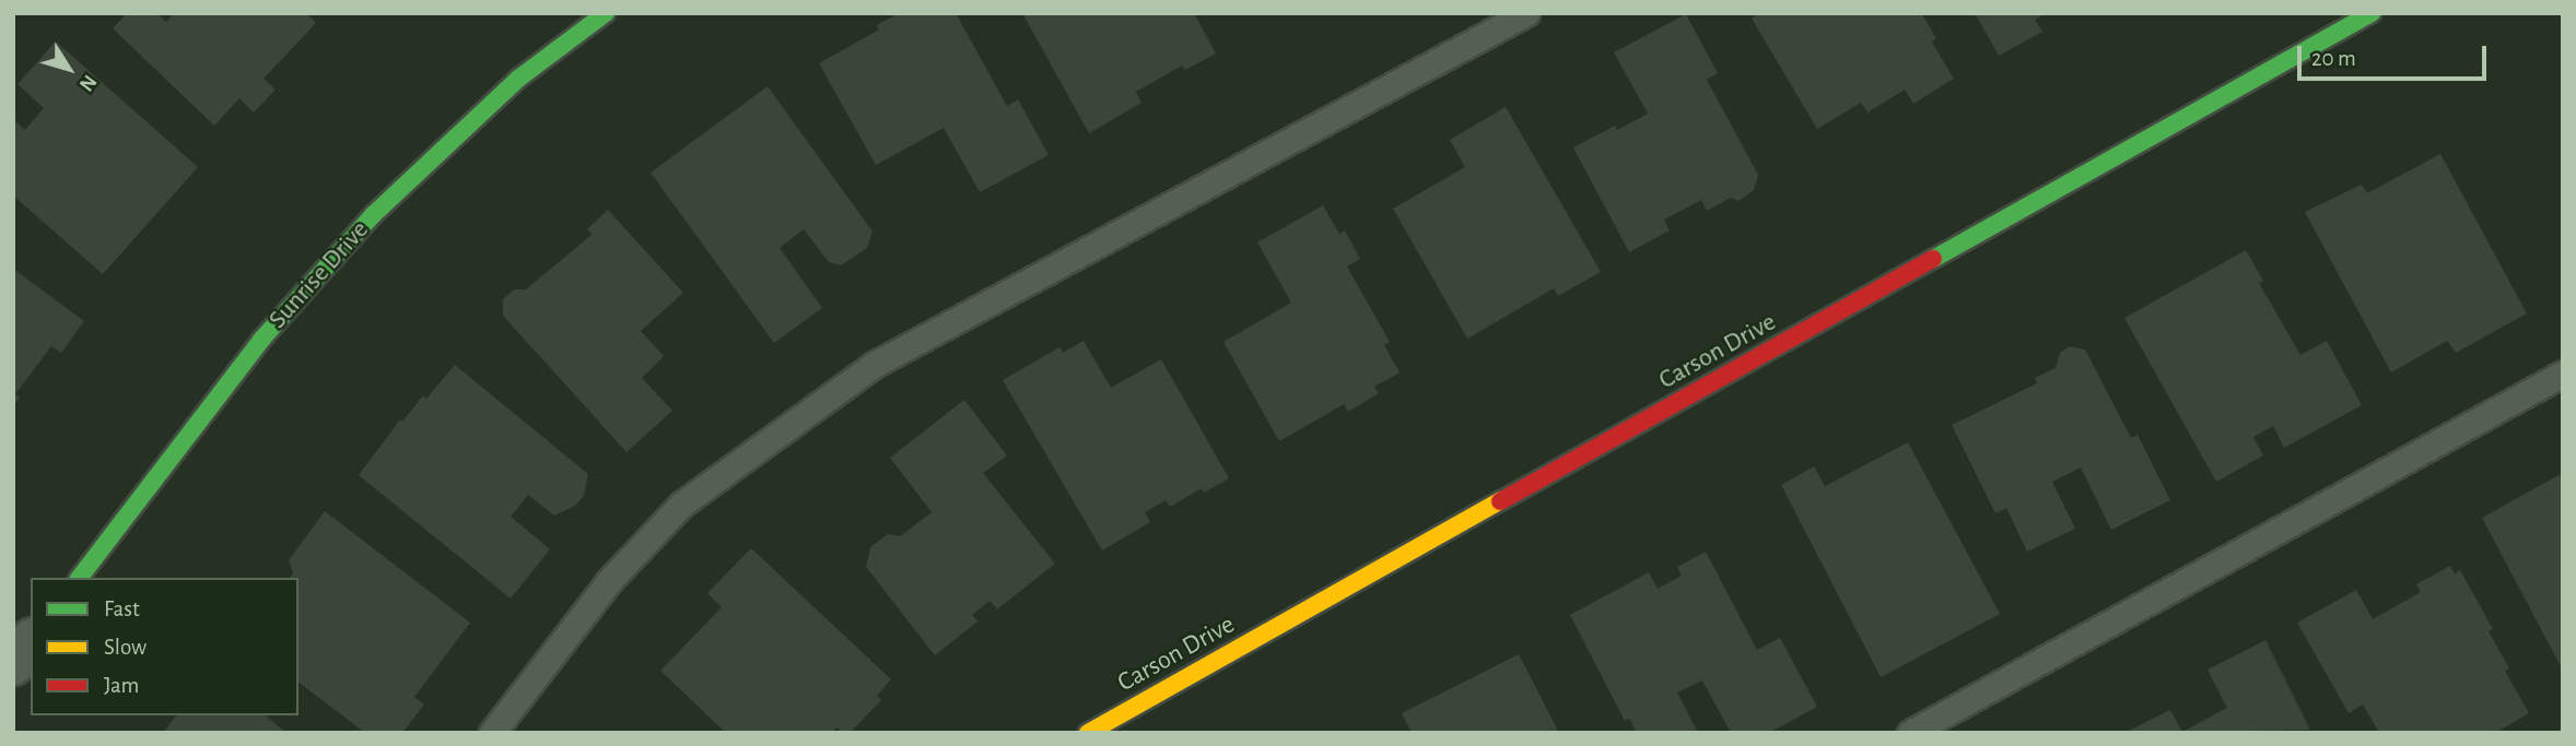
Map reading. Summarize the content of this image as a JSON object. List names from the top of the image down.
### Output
{
  "streets": {
    "street": ["Sunrise Drive", "Carson Drive"]
  },
  "legend": ["Fast", "Slow", "Jam"],
  "scale_bar": "20 m",
  "north": "bottom right"
}
